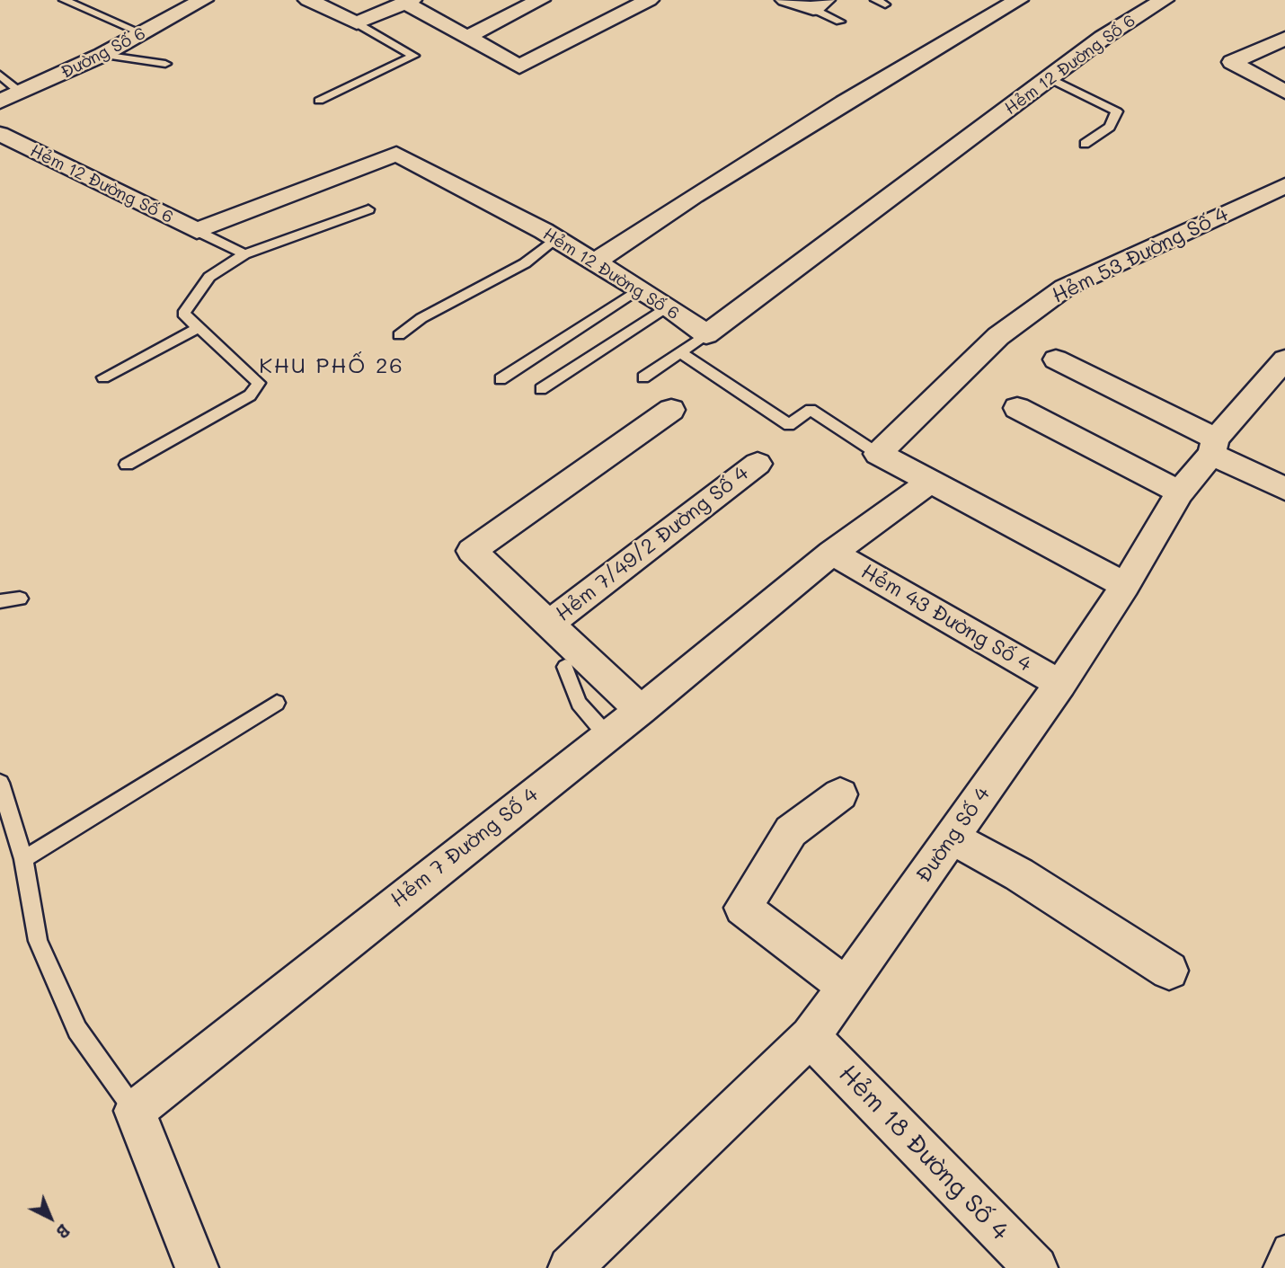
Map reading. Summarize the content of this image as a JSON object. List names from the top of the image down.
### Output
{
  "streets": {
    "street": [
      "Đường Số 6",
      "Hẻm 12 Đường Số 6",
      "Hẻm 53 Đường Số 4",
      "Hẻm 7/49/2 Đường Số 4",
      "Hẻm 43 Đường Số 4",
      "Đường Số 4",
      "Hẻm 7 Đường Số 4",
      "Hẻm 18 Đường Số 4"
    ]
  },
  "crossings": [
    ["Hẻm 43 Đường Số 4", "Đường Số 4"],
    ["Hẻm 43 Đường Số 4", "Hẻm 7 Đường Số 4"],
    ["Đường Số 4", "Hẻm 18 Đường Số 4"]
  ],
  "districts": ["KHU PHỐ 26"],
  "north": "bottom right"
}
